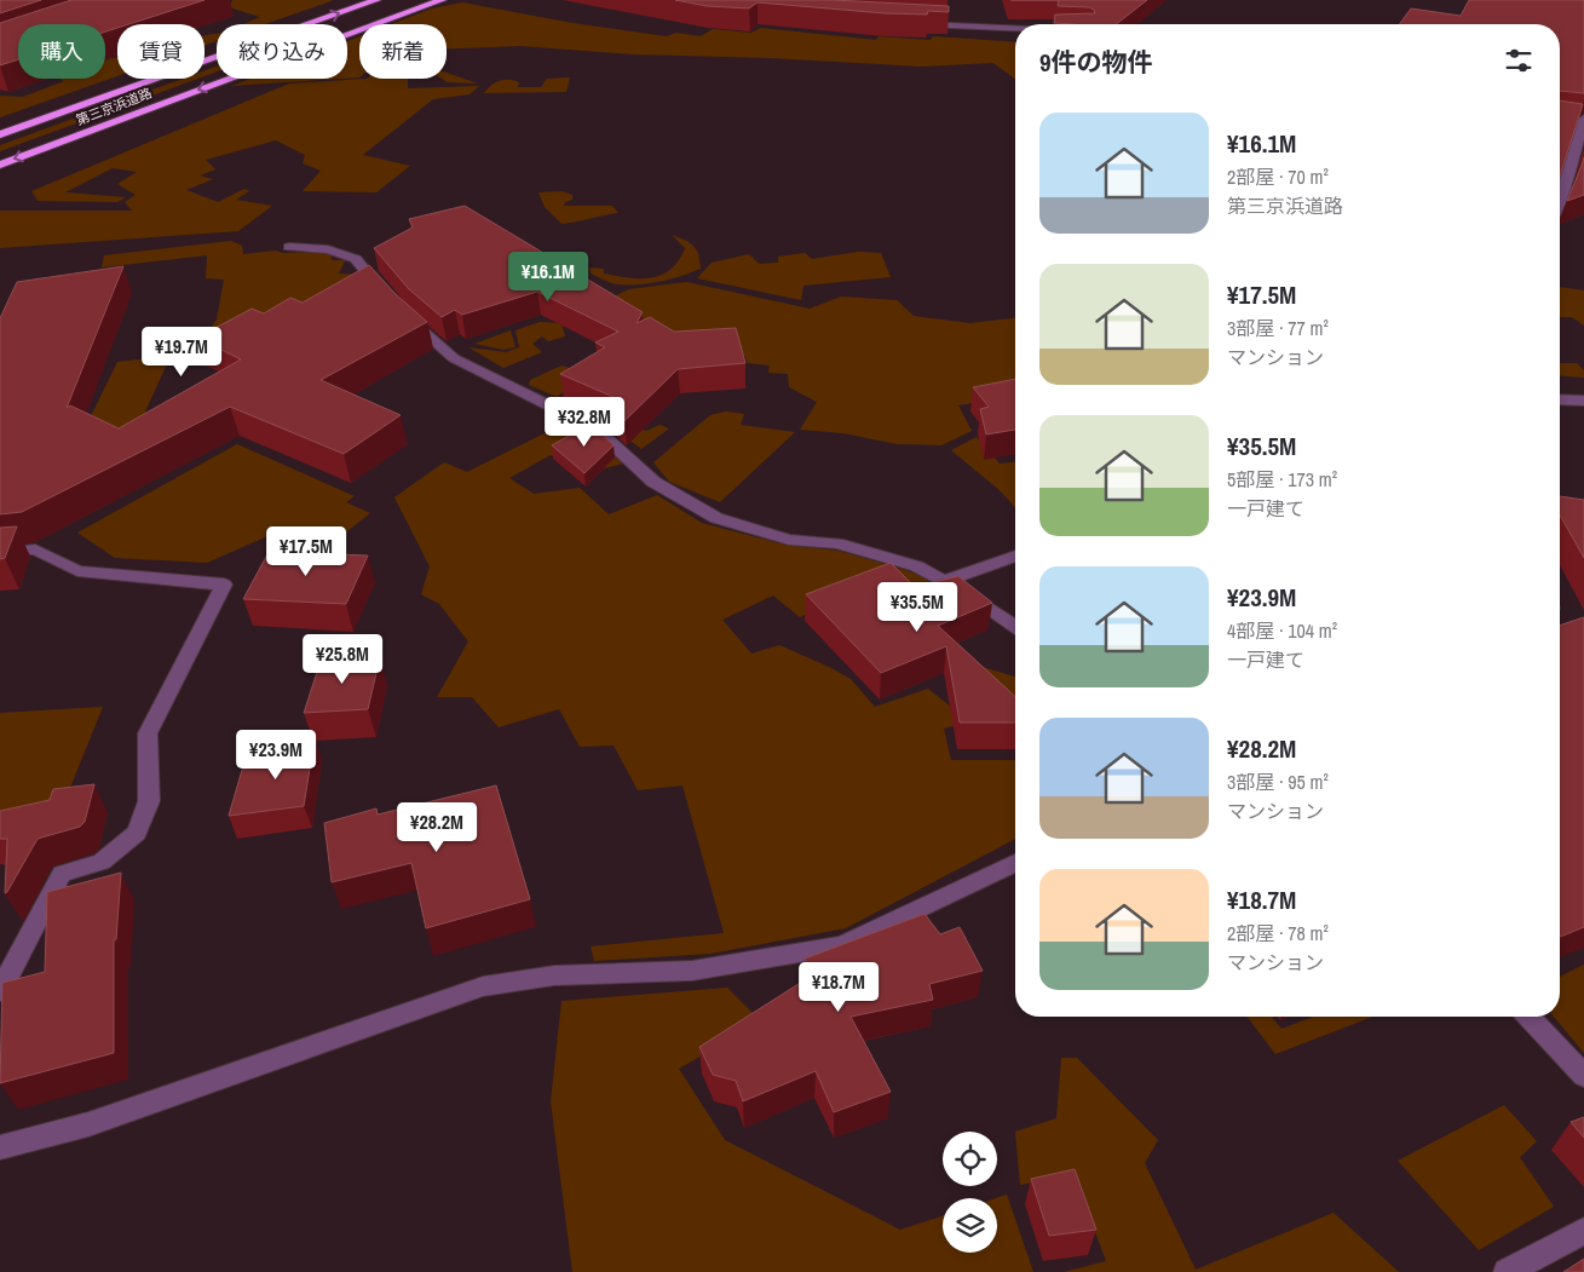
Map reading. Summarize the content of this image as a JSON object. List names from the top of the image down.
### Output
{
  "streets": {
    "highway": ["第三京浜道路"]
  },
  "page": {
    "chip": [
      "購入",
      "賃貸",
      "絞り込み",
      "新着"
    ],
    "heading": "9件の物件",
    "list": [
      {
        "name": "¥16.1M",
        "note": "2部屋 · 70 m² · 第三京浜道路"
      },
      {
        "name": "¥17.5M",
        "note": "3部屋 · 77 m² · マンション"
      },
      {
        "name": "¥35.5M",
        "note": "5部屋 · 173 m² · 一戸建て"
      },
      {
        "name": "¥23.9M",
        "note": "4部屋 · 104 m² · 一戸建て"
      },
      {
        "name": "¥28.2M",
        "note": "3部屋 · 95 m² · マンション"
      },
      {
        "name": "¥18.7M",
        "note": "2部屋 · 78 m² · マンション"
      }
    ],
    "price": [
      "¥16.1M",
      "¥19.7M",
      "¥32.8M",
      "¥17.5M",
      "¥35.5M",
      "¥25.8M",
      "¥23.9M",
      "¥28.2M",
      "¥18.7M"
    ]
  }
}
